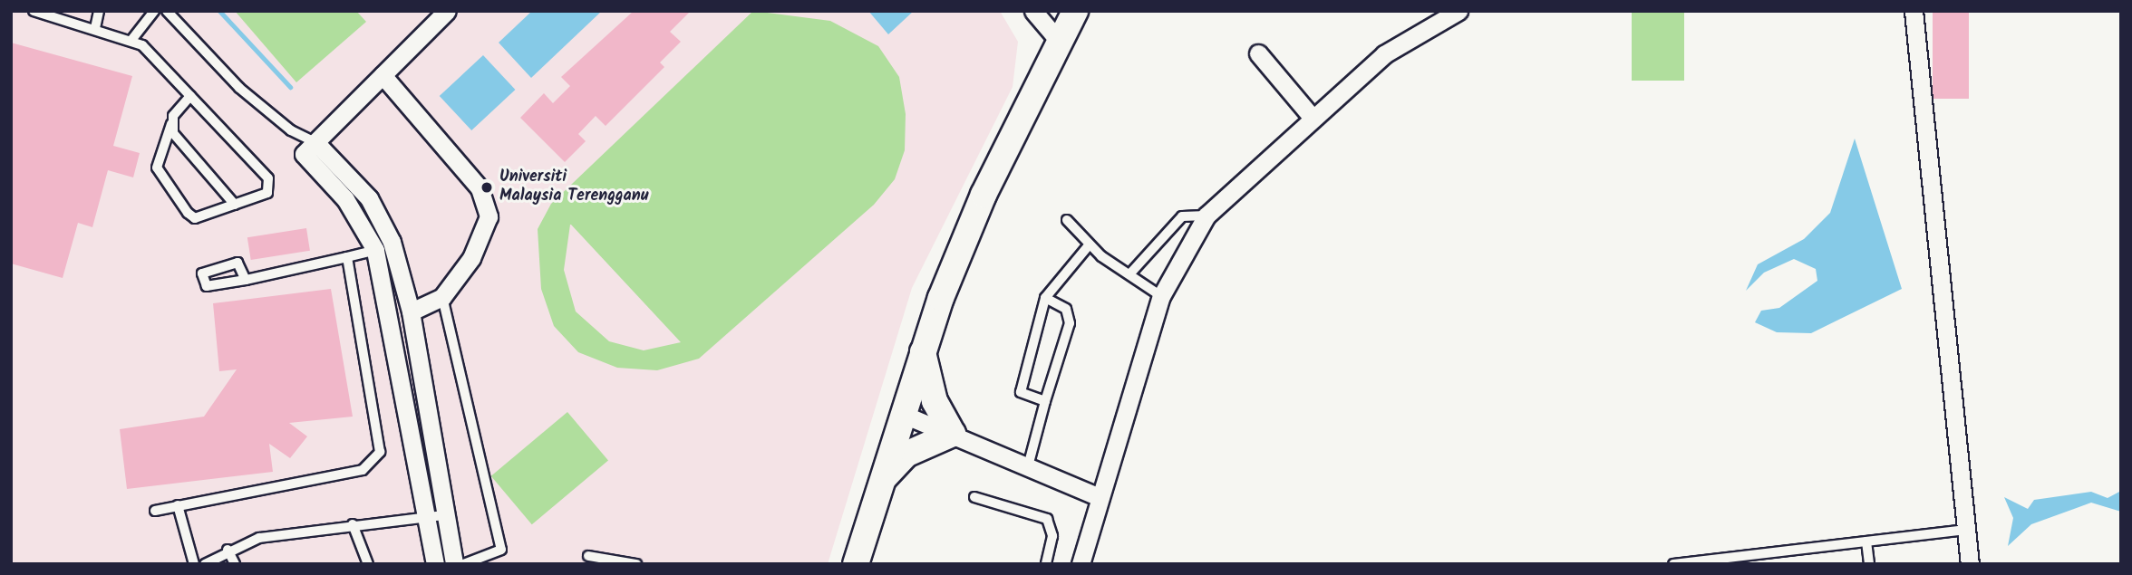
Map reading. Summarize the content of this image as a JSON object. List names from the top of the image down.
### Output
{
  "places": ["Universiti Malaysia Terengganu"]
}
